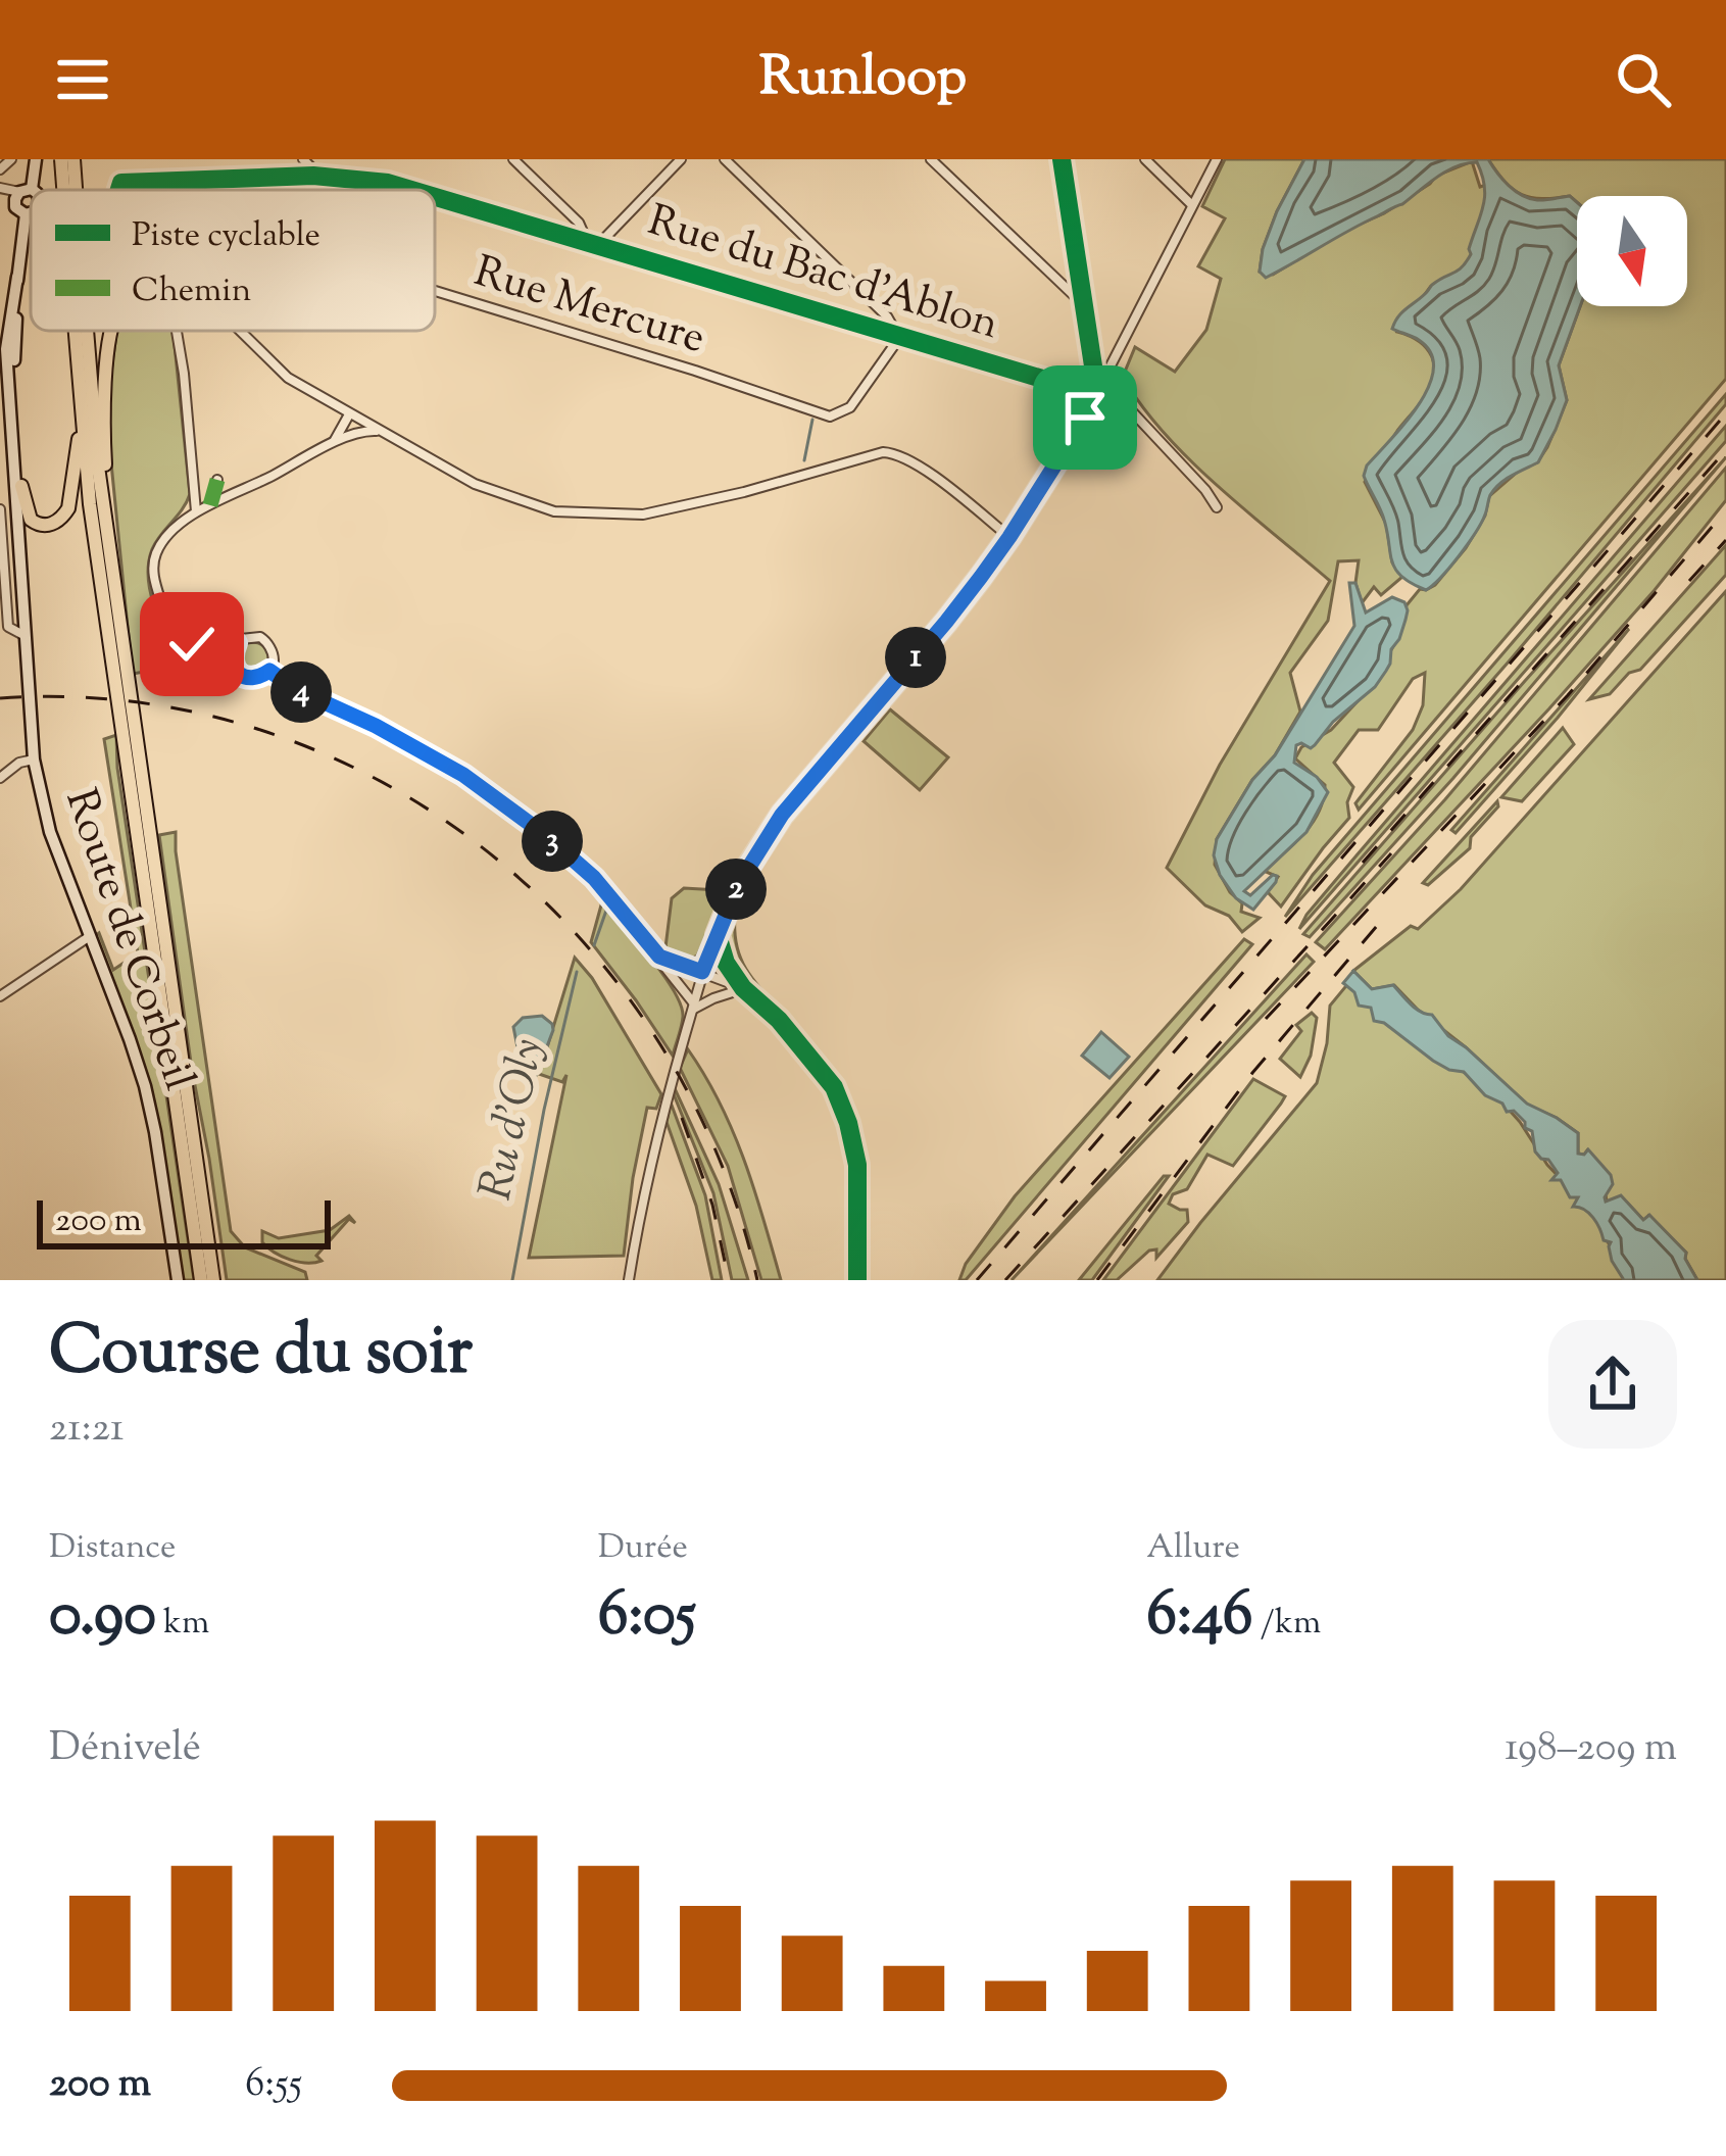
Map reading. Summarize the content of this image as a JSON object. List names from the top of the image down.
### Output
{
  "streets": {
    "main road": ["Route de Corbeil"],
    "street": ["Rue du Bac d'Ablon", "Rue Mercure"]
  },
  "crossings": [
    ["Rue du Bac d'Ablon", "Rue Mercure"]
  ],
  "water": ["Ru d'Oly"],
  "legend": ["Piste cyclable", "Chemin"],
  "scale_bar": "200 m",
  "north": "bottom",
  "page": {
    "header": "Runloop",
    "pins": [
      "1",
      "4",
      "3",
      "2"
    ],
    "scale": "200 m",
    "heading": ["Course du soir", "21:21"],
    "stats": [
      ["Distance", "0.90 km"],
      ["Durée", "6:05"],
      ["Allure", "6:46 /km"]
    ],
    "chart": ["Dénivelé", "198–209 m"],
    "list": [
      {
        "name": "200 m",
        "note": "6:55"
      }
    ]
  }
}
